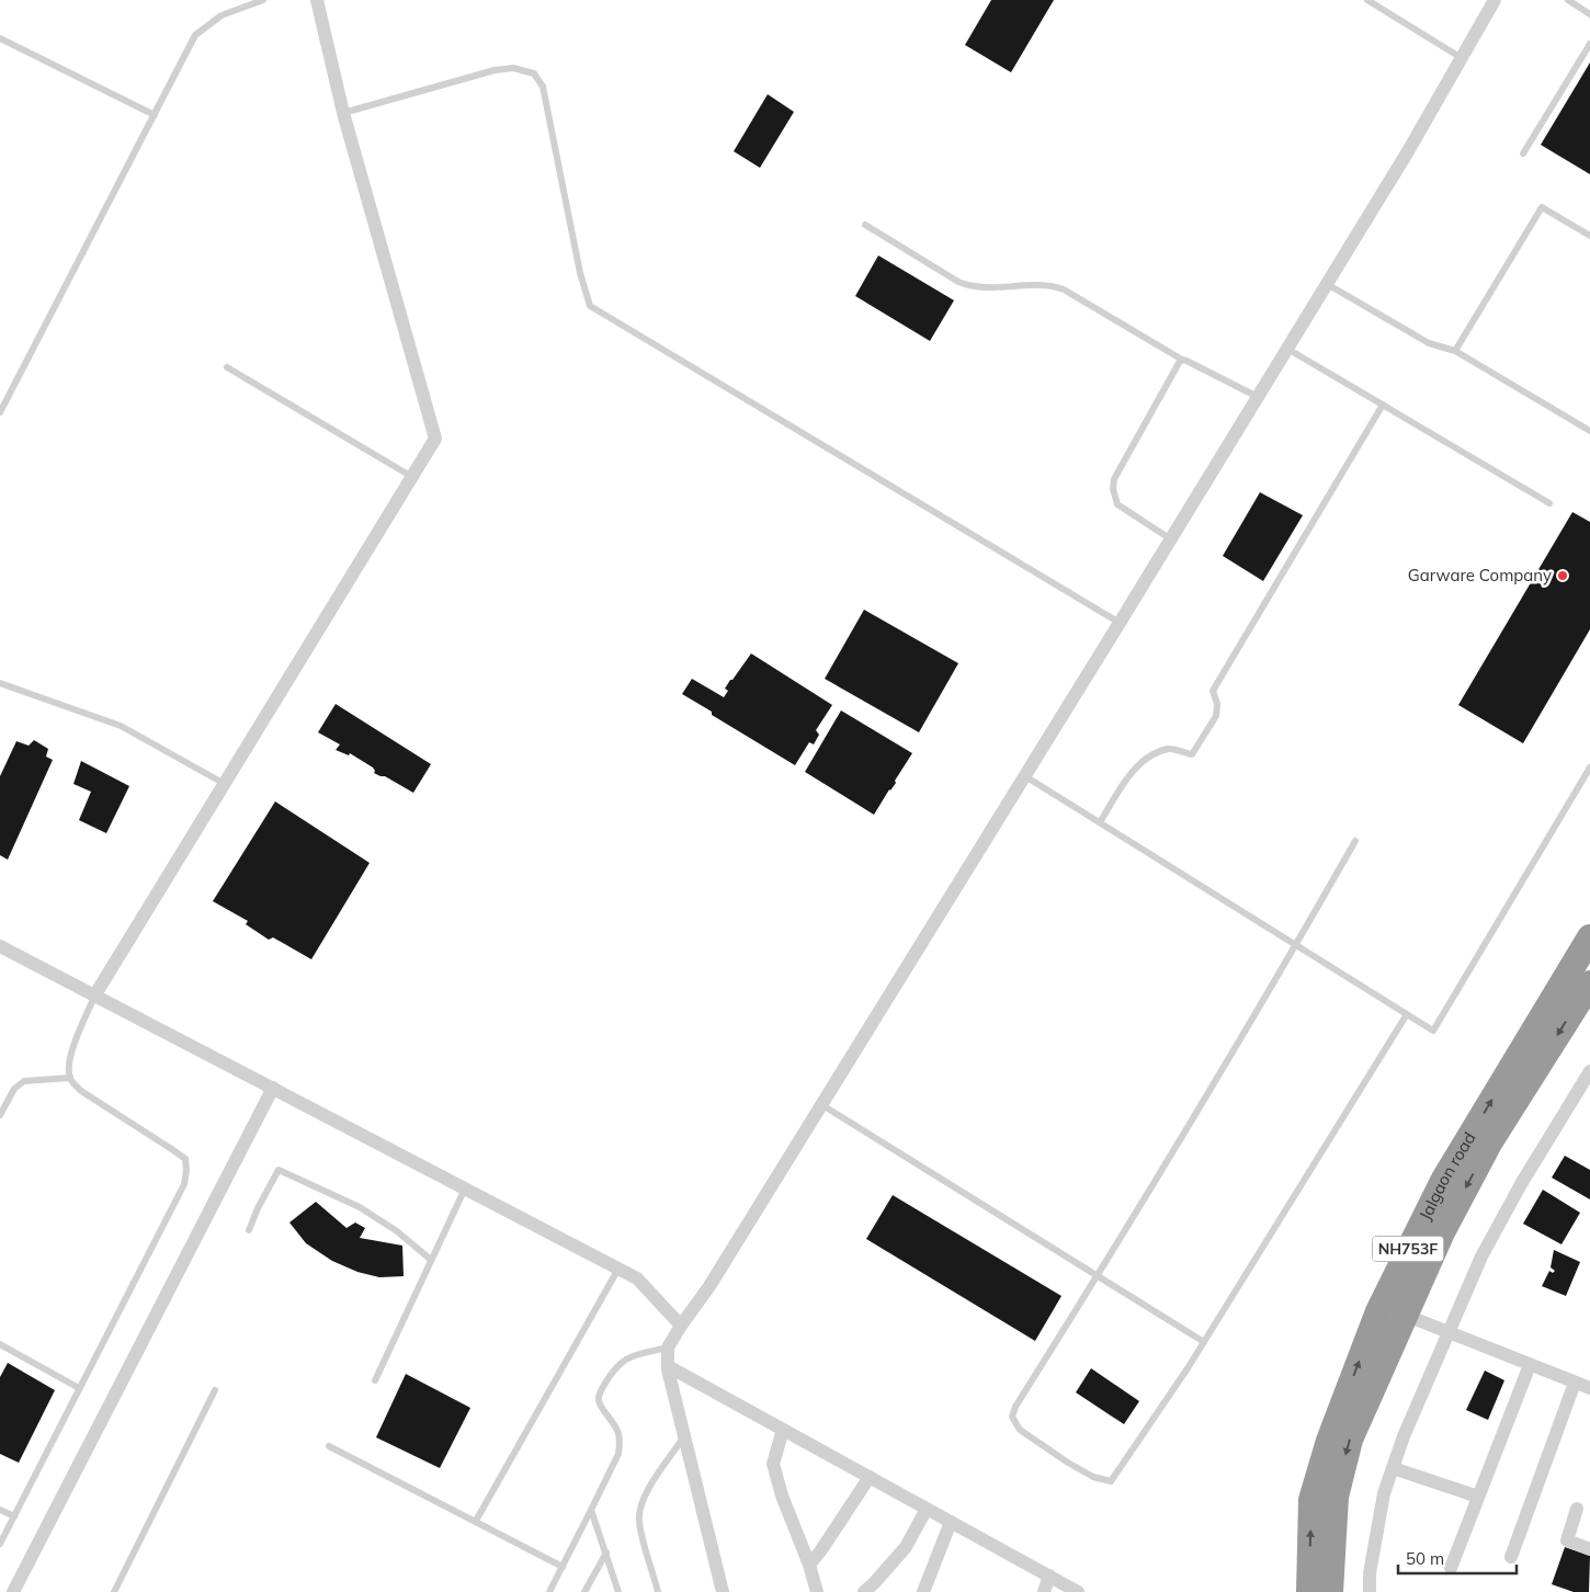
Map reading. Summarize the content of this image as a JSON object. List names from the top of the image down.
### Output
{
  "streets": {
    "highway": ["Jalgaon road", "NH753F"]
  },
  "places": ["Garware Company"],
  "scale_bar": "50 m"
}
